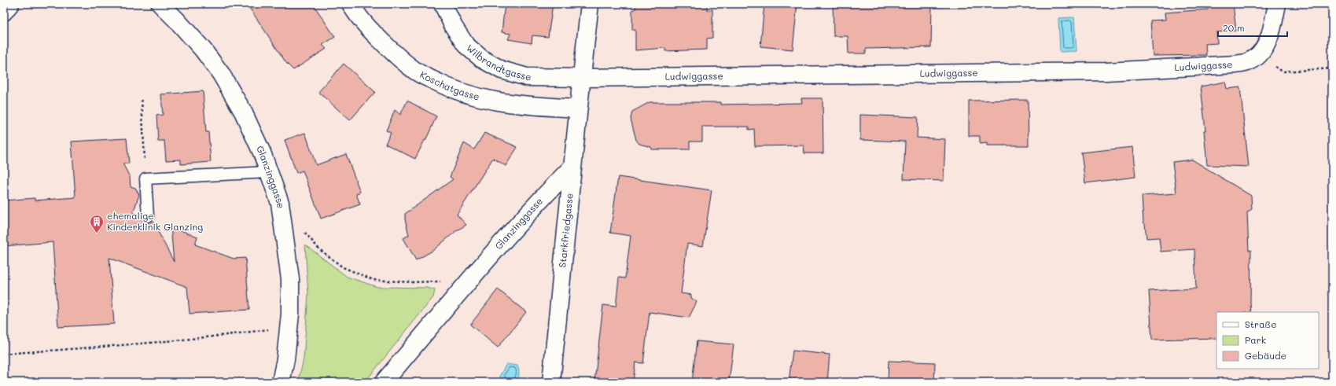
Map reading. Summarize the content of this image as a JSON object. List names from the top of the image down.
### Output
{
  "streets": {
    "street": [
      "Wilbrandtgasse",
      "Ludwiggasse",
      "Koschatgasse",
      "Glanzinggasse",
      "Starkfriedgasse"
    ]
  },
  "crossings": [
    ["Wilbrandtgasse", "Ludwiggasse"],
    ["Wilbrandtgasse", "Starkfriedgasse"],
    ["Ludwiggasse", "Starkfriedgasse"],
    ["Koschatgasse", "Starkfriedgasse"],
    ["Glanzinggasse", "Starkfriedgasse"]
  ],
  "places": {
    "building": ["ehemalige Kinderklinik Glanzing"]
  },
  "legend": ["Straße", "Park", "Gebäude"],
  "scale_bar": "20 m"
}
